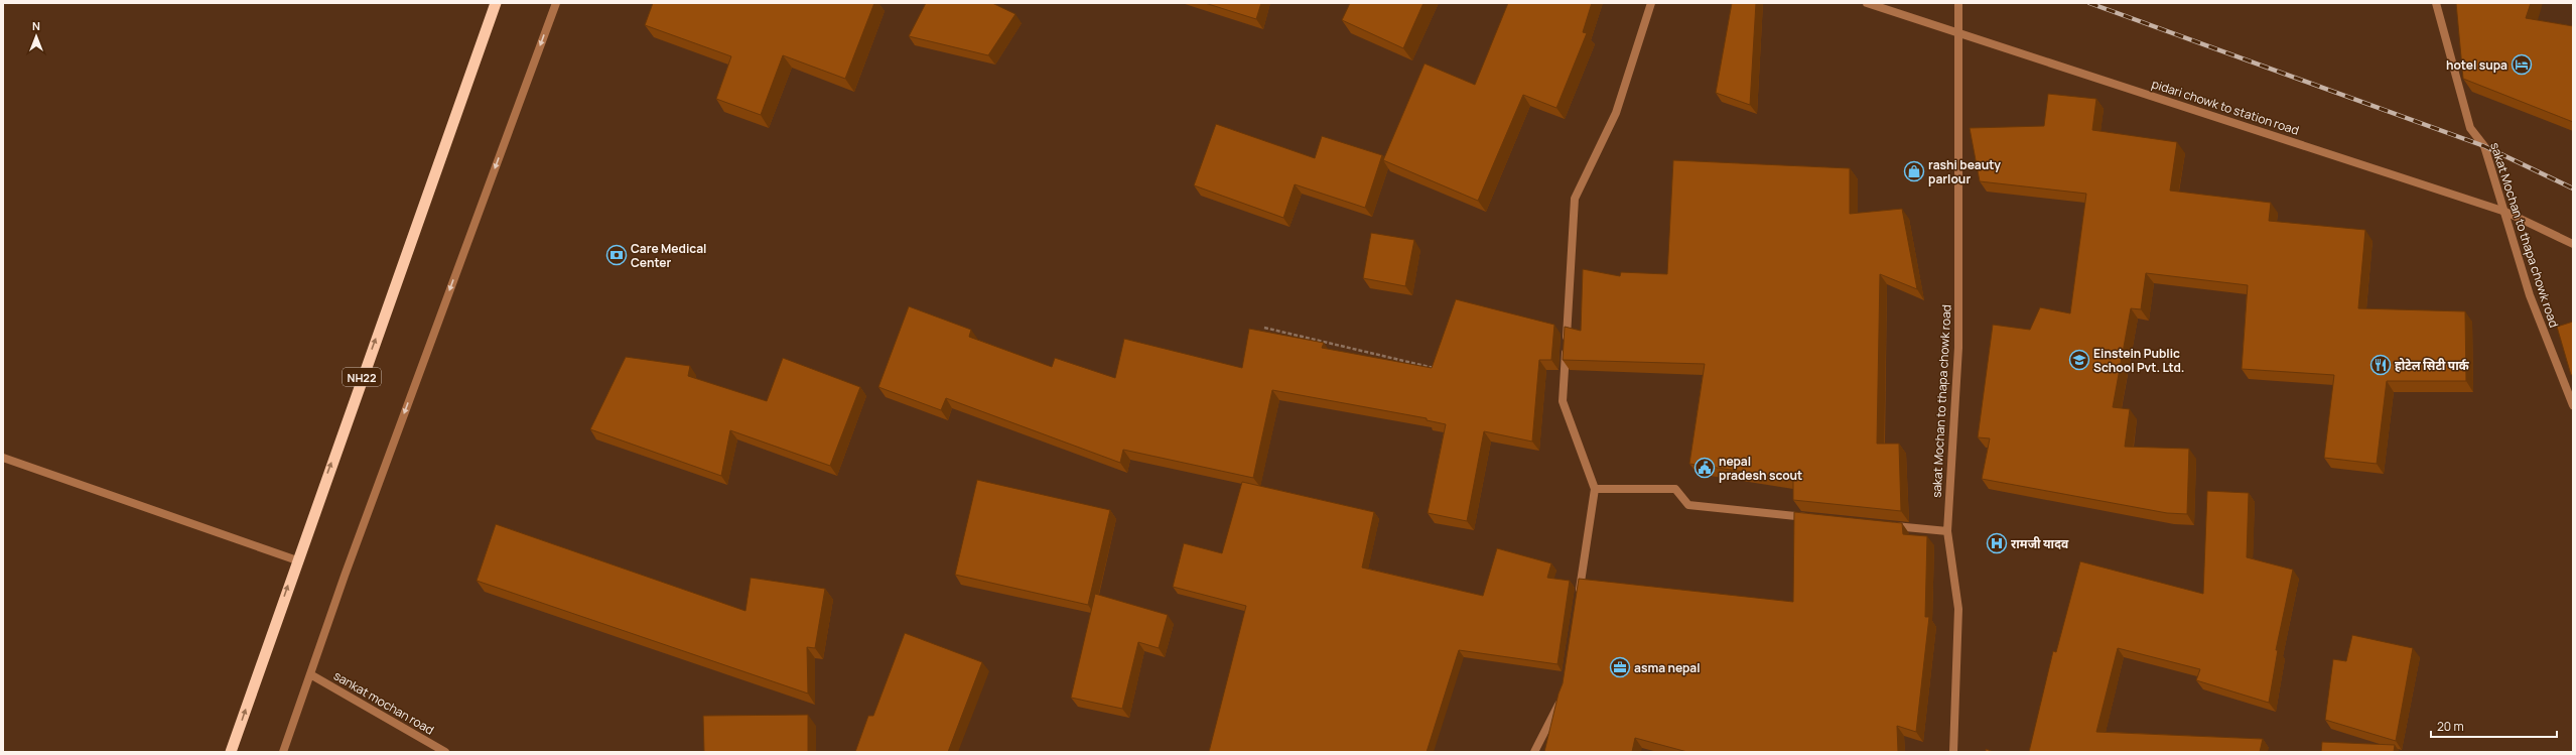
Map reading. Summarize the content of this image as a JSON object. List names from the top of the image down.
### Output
{
  "streets": {
    "highway": ["NH22"],
    "street": ["pidari chowk to station road", "sakat Mochan to thapa chowk road", "sankat mochan road"]
  },
  "crossings": [
    ["pidari chowk to station road", "sakat Mochan to thapa chowk road"]
  ],
  "places": {
    "hotel": ["hotel supa"],
    "shop": ["rashi beauty parlour"],
    "bank": ["Care Medical Center"],
    "school or university": ["Einstein Public School Pvt. Ltd."],
    "restaurant": ["होटेल सिटी पार्क"],
    "public building": ["nepal pradesh scout"],
    "hospital": ["रामजी यादव"],
    "office": ["asma nepal"]
  },
  "scale_bar": "20 m",
  "north": "top"
}
